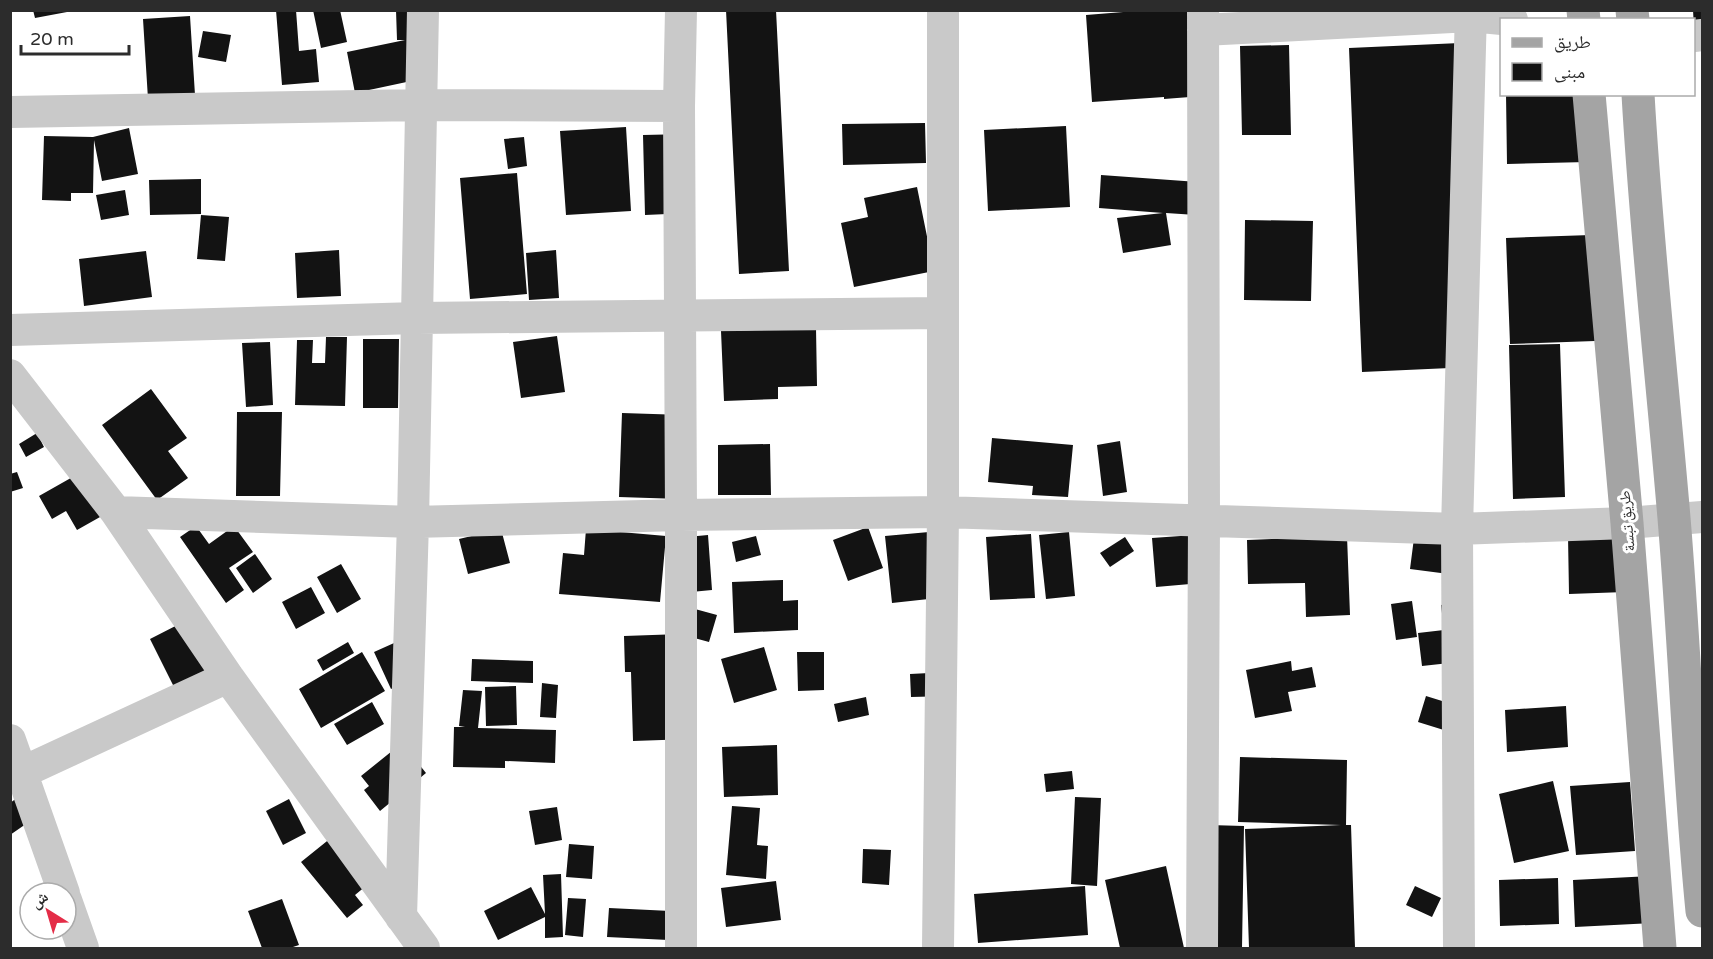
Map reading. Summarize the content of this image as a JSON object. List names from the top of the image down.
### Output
{
  "streets": {
    "main road": ["طريق تبسة"]
  },
  "legend": ["طريق", "مبنى"],
  "scale_bar": "20 m",
  "north": "top left"
}
